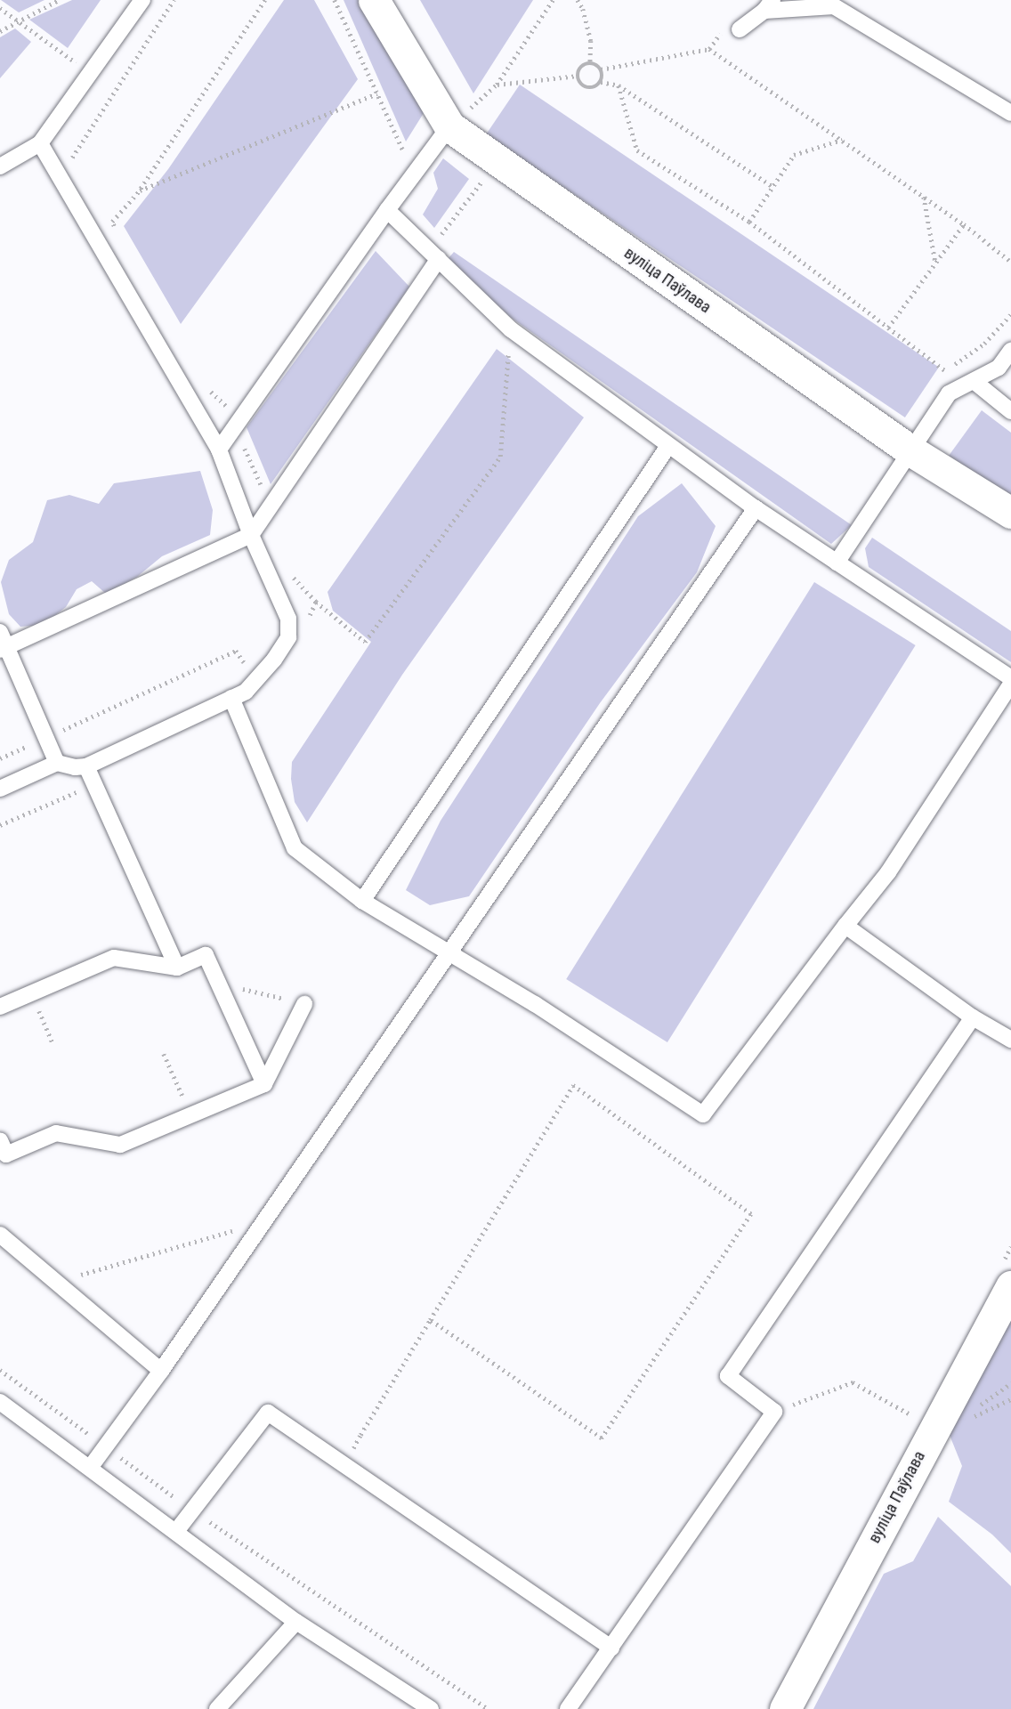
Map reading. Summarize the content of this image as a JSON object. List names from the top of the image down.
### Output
{
  "streets": {
    "street": ["вуліца Паўлава"]
  }
}
